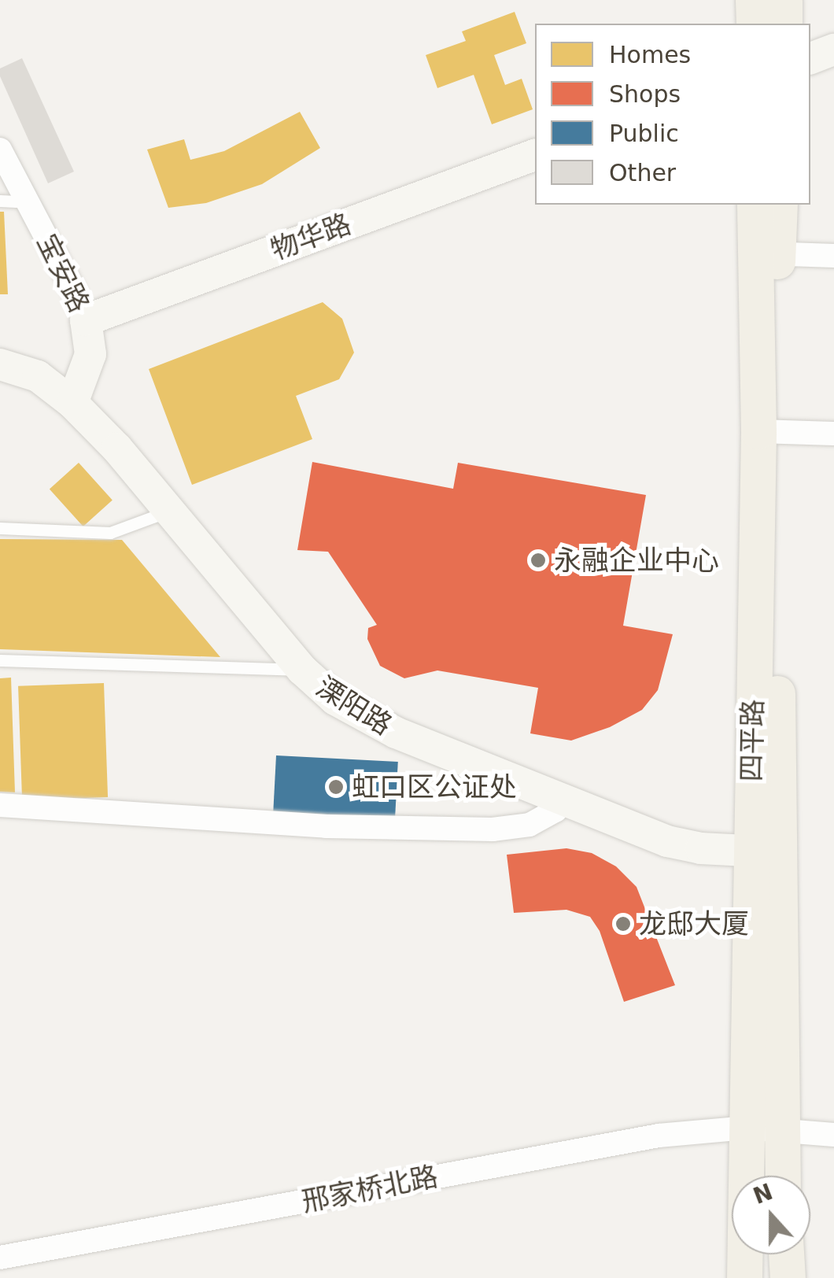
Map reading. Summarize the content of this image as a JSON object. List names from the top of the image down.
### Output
{
  "streets": {
    "main road": ["四平路"],
    "street": [
      "物华路",
      "宝安路",
      "溧阳路",
      "邢家桥北路"
    ]
  },
  "crossings": [
    ["物华路", "宝安路"],
    ["宝安路", "溧阳路"],
    ["溧阳路", "四平路"],
    ["四平路", "邢家桥北路"]
  ],
  "places": ["永融企业中心", "虹口区公证处", "龙邸大厦"],
  "legend": [
    "Homes",
    "Shops",
    "Public",
    "Other"
  ],
  "north": "top"
}
